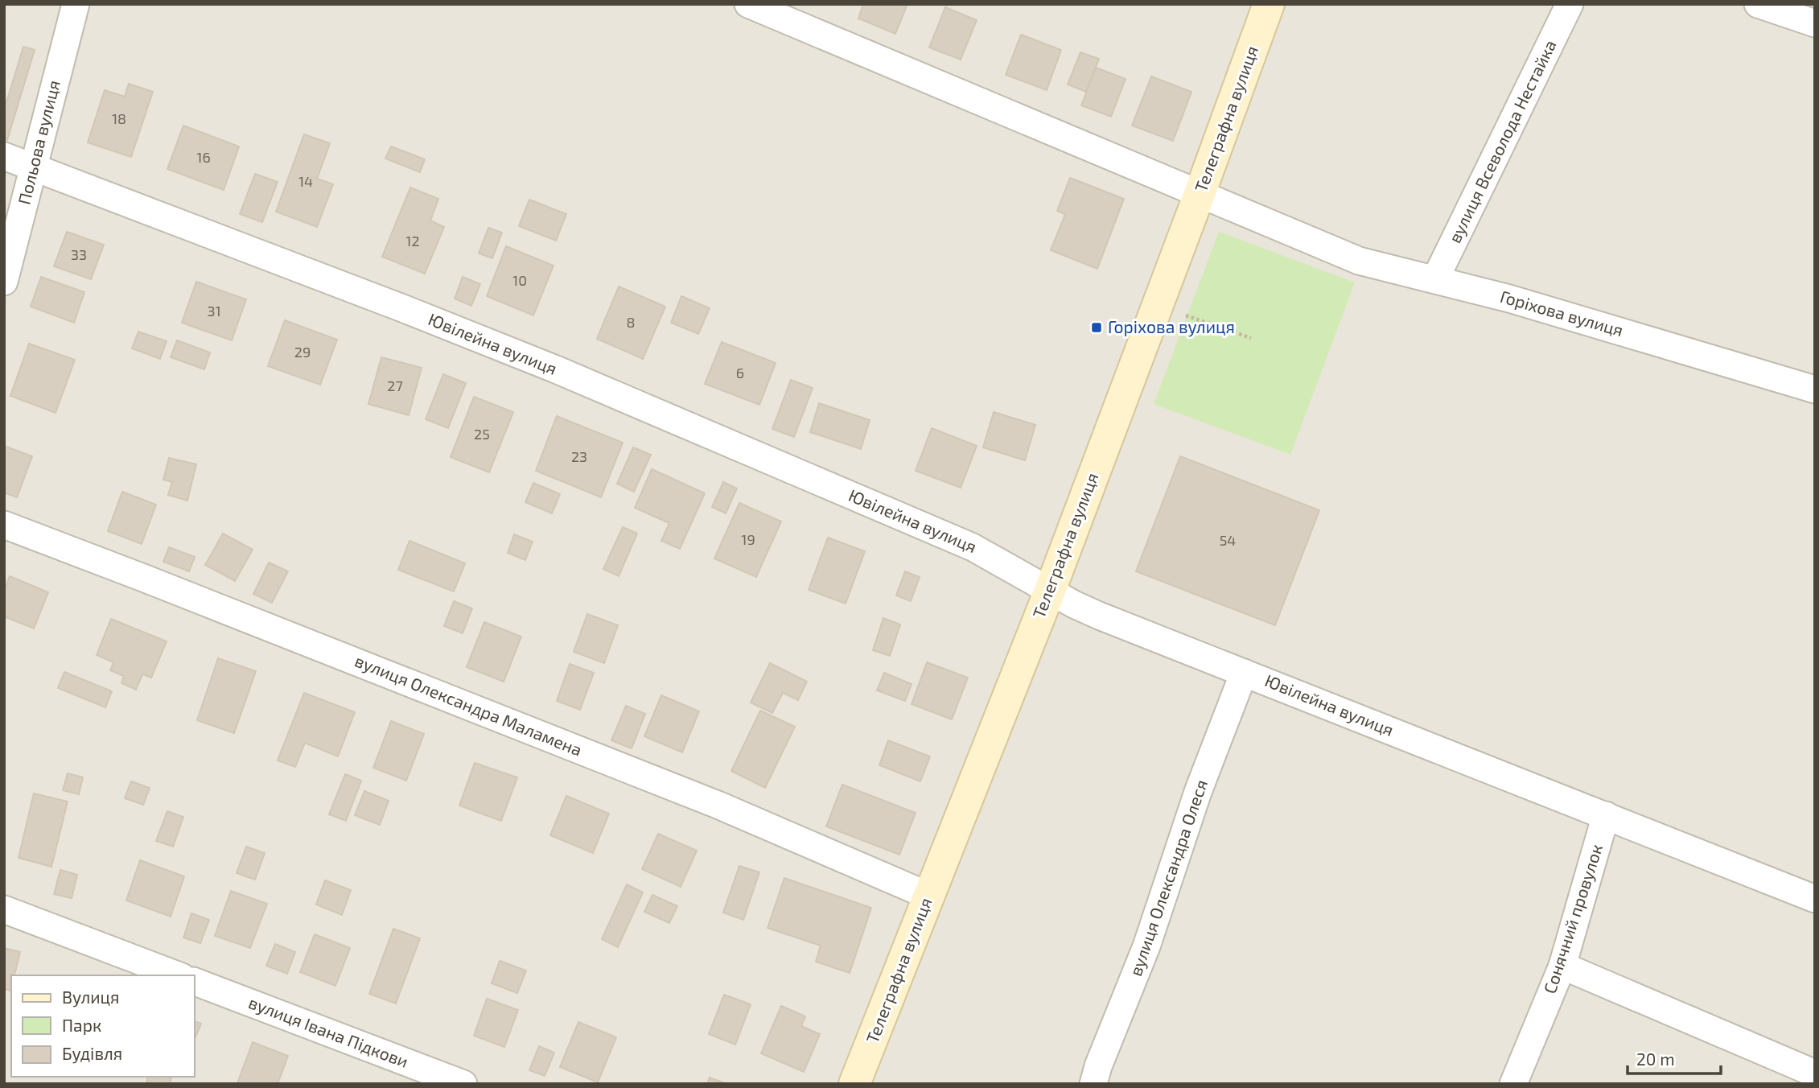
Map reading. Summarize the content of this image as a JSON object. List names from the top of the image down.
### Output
{
  "streets": {
    "street": [
      "Телеграфна вулиця",
      "вулиця Всеволода Нестайка",
      "Польова вулиця",
      "Горіхова вулиця",
      "Ювілейна вулиця",
      "вулиця Олександра Маламена",
      "вулиця Олександра Олеся",
      "Сонячний провулок",
      "вулиця Івана Підкови"
    ]
  },
  "crossings": [
    ["Телеграфна вулиця", "Горіхова вулиця"],
    ["Телеграфна вулиця", "Ювілейна вулиця"],
    ["Телеграфна вулиця", "вулиця Олександра Маламена"],
    ["вулиця Всеволода Нестайка", "Горіхова вулиця"],
    ["Польова вулиця", "Ювілейна вулиця"],
    ["Ювілейна вулиця", "вулиця Олександра Олеся"],
    ["Ювілейна вулиця", "Сонячний провулок"]
  ],
  "places": {
    "transit": ["Горіхова вулиця"]
  },
  "house_numbers": [
    "18",
    "16",
    "14",
    "12",
    "33",
    "10",
    "31",
    "8",
    "29",
    "6",
    "27",
    "25",
    "23",
    "19",
    "54"
  ],
  "legend": ["Вулиця", "Парк", "Будівля"],
  "scale_bar": "20 m"
}
